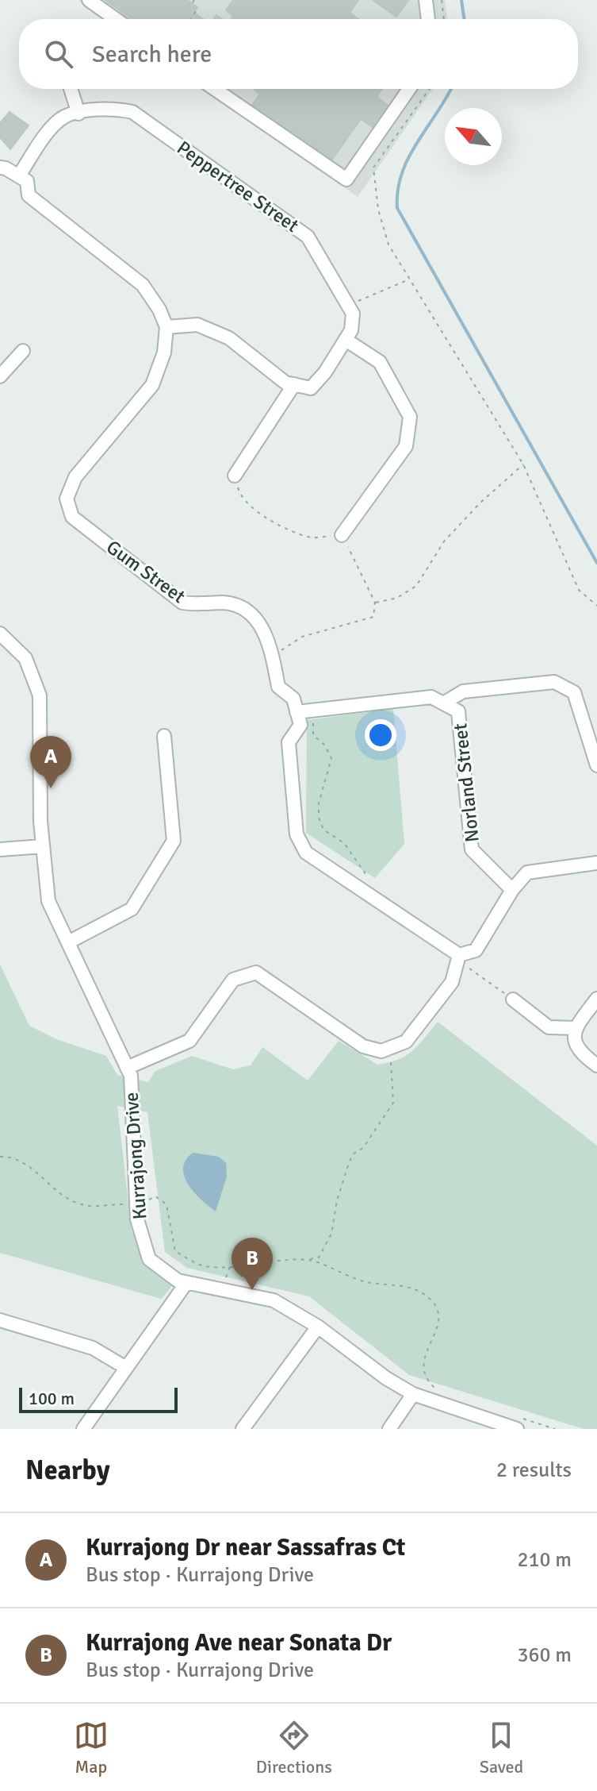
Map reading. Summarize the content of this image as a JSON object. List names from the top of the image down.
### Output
{
  "streets": {
    "street": [
      "Peppertree Street",
      "Gum Street",
      "Norland Street",
      "Kurrajong Drive"
    ]
  },
  "crossings": [
    ["Gum Street", "Norland Street"]
  ],
  "scale_bar": "100 m",
  "north": "top left",
  "page": {
    "search": "Search here",
    "pins": ["A", "B"],
    "scale": "100 m",
    "heading": ["Nearby", "2 results"],
    "list": [
      {
        "mark": "A",
        "name": "Kurrajong Dr near Sassafras Ct",
        "note": "Bus stop · Kurrajong Drive",
        "value": "210 m"
      },
      {
        "mark": "B",
        "name": "Kurrajong Ave near Sonata Dr",
        "note": "Bus stop · Kurrajong Drive",
        "value": "360 m"
      }
    ],
    "nav": ["Map", "Directions", "Saved"]
  }
}
